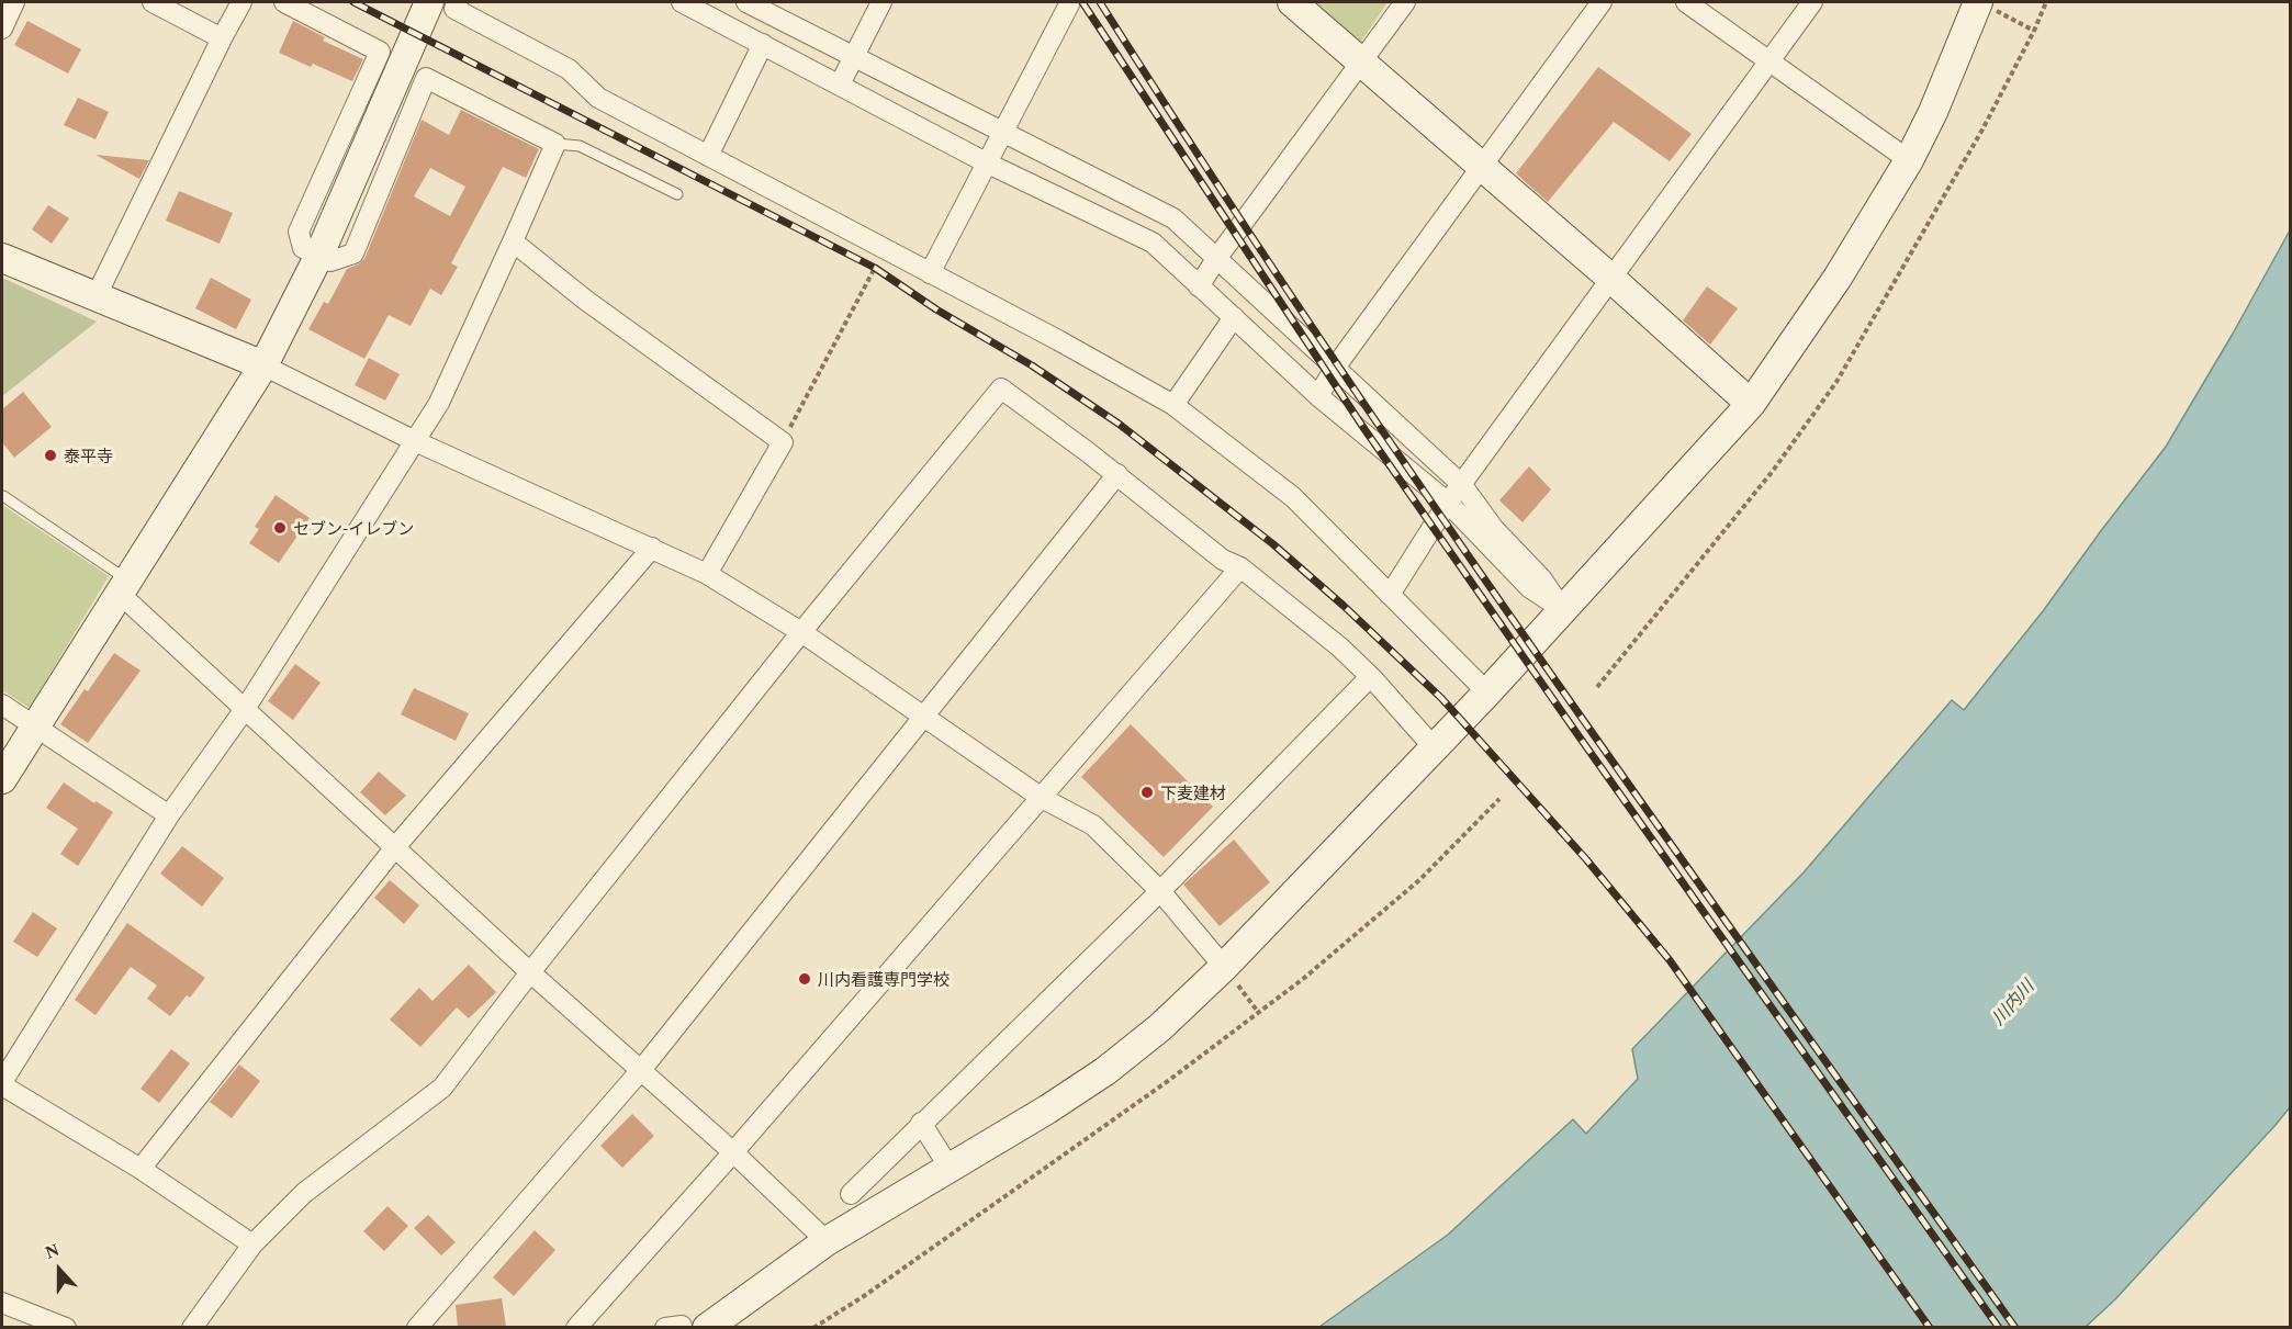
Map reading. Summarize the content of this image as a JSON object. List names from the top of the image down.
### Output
{
  "water": ["川内川"],
  "places": [
    "泰平寺",
    "セブン-イレブン",
    "下麦建材",
    "川内看護専門学校"
  ],
  "north": "top"
}
